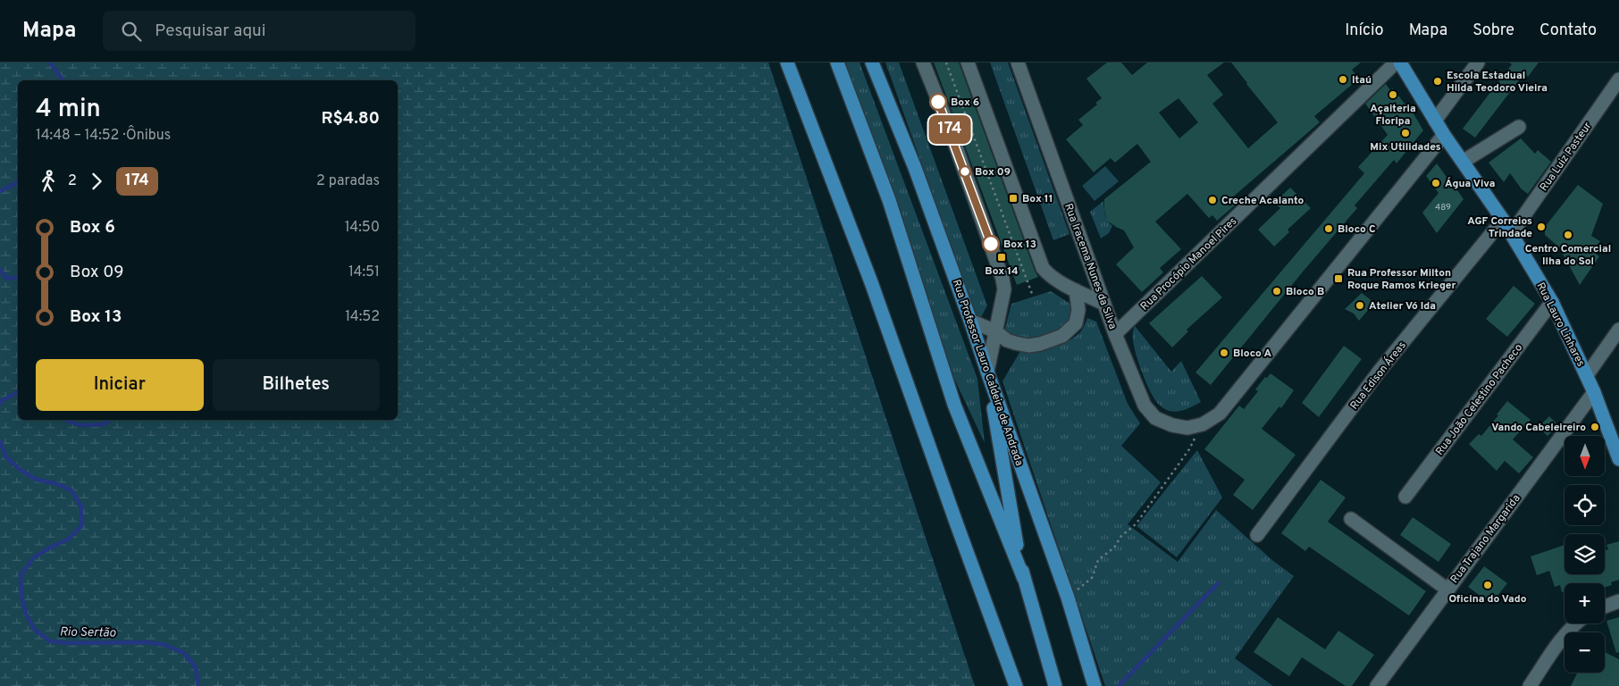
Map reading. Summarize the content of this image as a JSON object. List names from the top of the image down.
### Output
{
  "streets": {
    "main road": ["Rua Lauro Linhares", "Rua Professor Lauro Caldeira de Andrada"],
    "street": [
      "Rua Luiz Pasteur",
      "Rua Procópio Manoel Pires",
      "Rua Iracema Nunes da Silva",
      "Rua Edison Áreas",
      "Rua João Celestino Pacheco",
      "Rua Trajano Margarida"
    ]
  },
  "crossings": [
    ["Rua Luiz Pasteur", "Rua Lauro Linhares"],
    ["Rua Procópio Manoel Pires", "Rua Iracema Nunes da Silva"],
    ["Rua Lauro Linhares", "Rua Edison Áreas"],
    ["Rua Lauro Linhares", "Rua João Celestino Pacheco"],
    ["Rua Lauro Linhares", "Rua Trajano Margarida"]
  ],
  "water": ["Rio Sertão"],
  "places": {
    "other": [
      "Itaú",
      "Escola Estadual Hilda Teodoro Vieira",
      "Açaiteria Floripa",
      "Box 6",
      "Mix Utilidades",
      "Box 09",
      "Água Viva",
      "Creche Acalanto",
      "AGF Correios Trindade",
      "Bloco C",
      "Centro Comercial Ilha do Sol",
      "Box 13",
      "Bloco B",
      "Atelier Vó Ida",
      "Bloco A",
      "Vando Cabeleireiro",
      "Oficina do Vado"
    ],
    "transit": ["Box 11", "Box 14", "Rua Professor Milton Roque Ramos Krieger"]
  },
  "lines": ["bus line 174"],
  "house_numbers": ["489"],
  "north": "bottom",
  "page": {
    "header": "Mapa",
    "search": "Pesquisar aqui",
    "nav": [
      "Início",
      "Mapa",
      "Sobre",
      "Contato"
    ],
    "on_map": "174",
    "heading": ["4 min", "14:48 – 14:52 · Ônibus", "R$4.80"],
    "legs": ["2", "174", "2 paradas"],
    "list": [
      {
        "name": "Box 6",
        "value": "14:50"
      },
      {
        "name": "Box 09",
        "value": "14:51"
      },
      {
        "name": "Box 13",
        "value": "14:52"
      }
    ],
    "buttons": ["Iniciar", "Bilhetes"],
    "map_buttons": ["+", "−"]
  }
}
